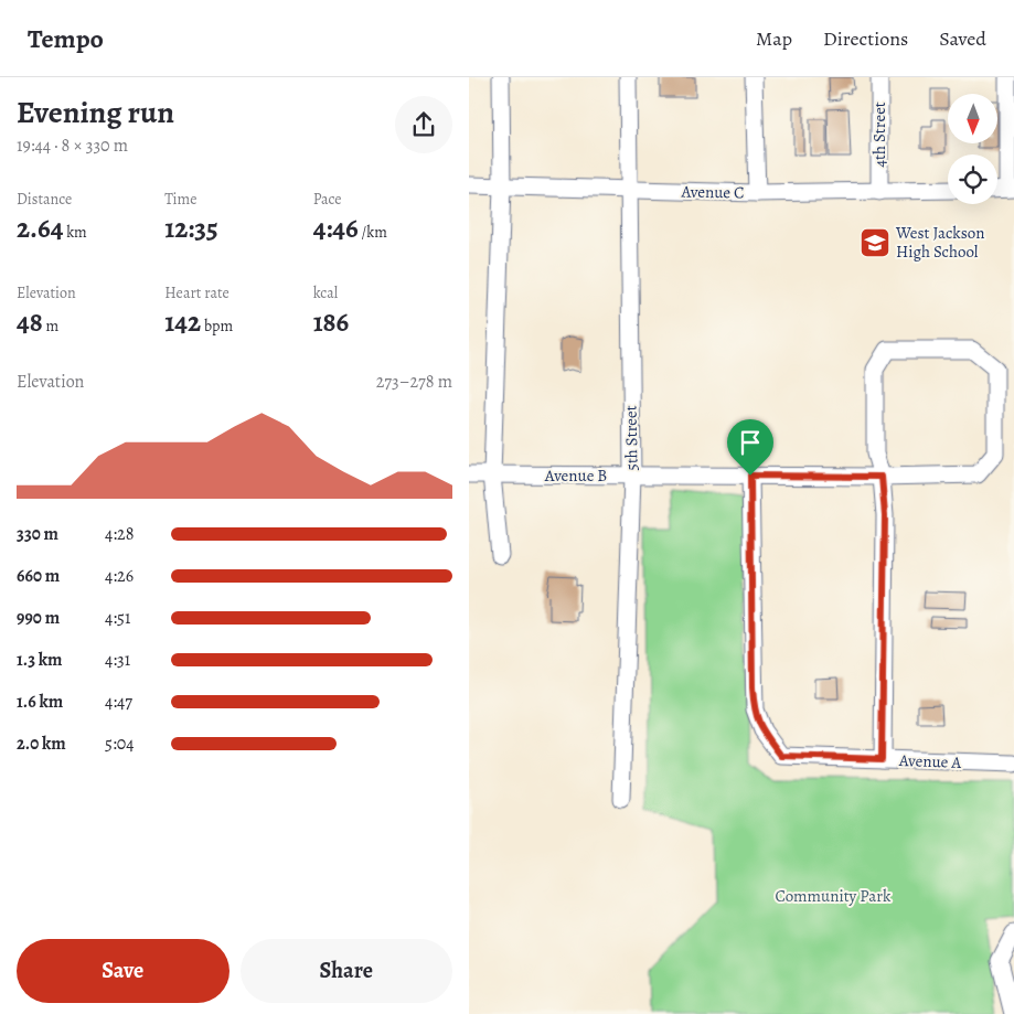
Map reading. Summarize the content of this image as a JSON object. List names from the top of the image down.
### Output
{
  "streets": {
    "street": [
      "4th Street",
      "Avenue C",
      "5th Street",
      "Avenue B",
      "Avenue A"
    ]
  },
  "crossings": [
    ["4th Street", "Avenue C"],
    ["Avenue C", "5th Street"],
    ["5th Street", "Avenue B"],
    ["Avenue B", "Avenue A"]
  ],
  "parks": ["Community Park"],
  "places": {
    "school or university": ["West Jackson High School"]
  },
  "north": "bottom",
  "page": {
    "header": "Tempo",
    "nav": ["Map", "Directions", "Saved"],
    "heading": ["Evening run", "19:44 · 8 × 330 m"],
    "stats": [
      ["Distance", "2.64 km"],
      ["Time", "12:35"],
      ["Pace", "4:46 /km"],
      ["Elevation", "48 m"],
      ["Heart rate", "142 bpm"],
      ["kcal", "186"]
    ],
    "chart": ["Elevation", "273–278 m"],
    "list": [
      {
        "name": "330 m",
        "note": "4:28"
      },
      {
        "name": "660 m",
        "note": "4:26"
      },
      {
        "name": "990 m",
        "note": "4:51"
      },
      {
        "name": "1.3 km",
        "note": "4:31"
      },
      {
        "name": "1.6 km",
        "note": "4:47"
      },
      {
        "name": "2.0 km",
        "note": "5:04"
      }
    ],
    "buttons": ["Save", "Share"]
  }
}
